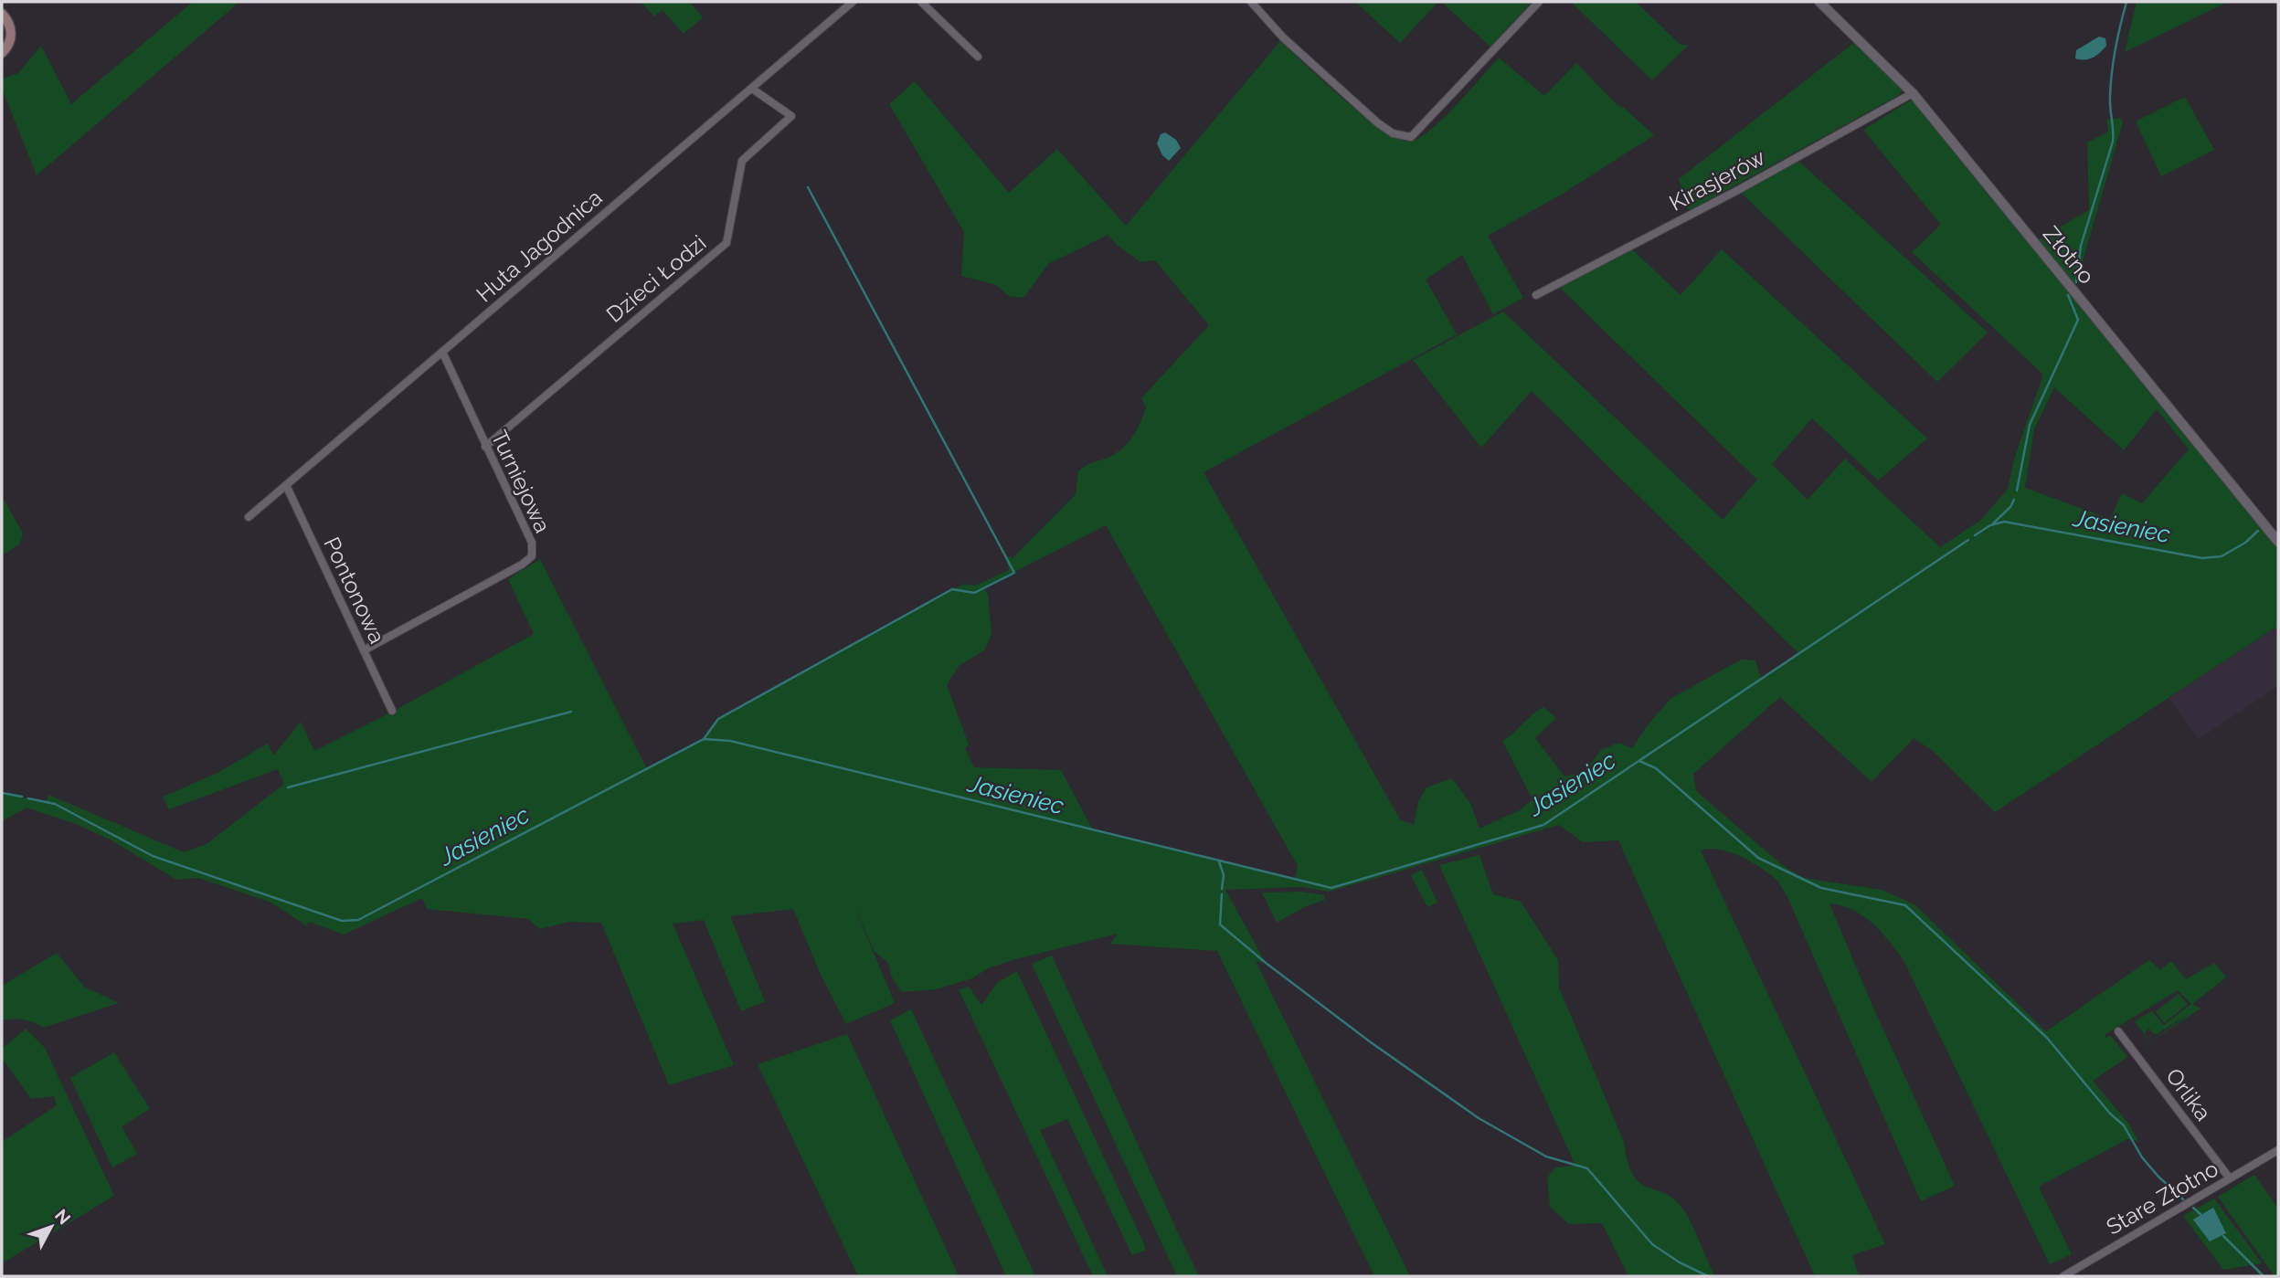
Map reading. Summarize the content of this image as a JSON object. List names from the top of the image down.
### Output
{
  "streets": {
    "street": [
      "Kirasjerów",
      "Huta Jagodnica",
      "Złotno",
      "Dzieci Łodzi",
      "Turniejowa",
      "Pontonowa",
      "Orlika",
      "Stare Złotno"
    ]
  },
  "crossings": [
    ["Kirasjerów", "Złotno"],
    ["Huta Jagodnica", "Dzieci Łodzi"],
    ["Huta Jagodnica", "Turniejowa"],
    ["Huta Jagodnica", "Pontonowa"],
    ["Dzieci Łodzi", "Turniejowa"],
    ["Turniejowa", "Pontonowa"],
    ["Orlika", "Stare Złotno"]
  ],
  "water": ["Jasieniec"],
  "north": "top right"
}
